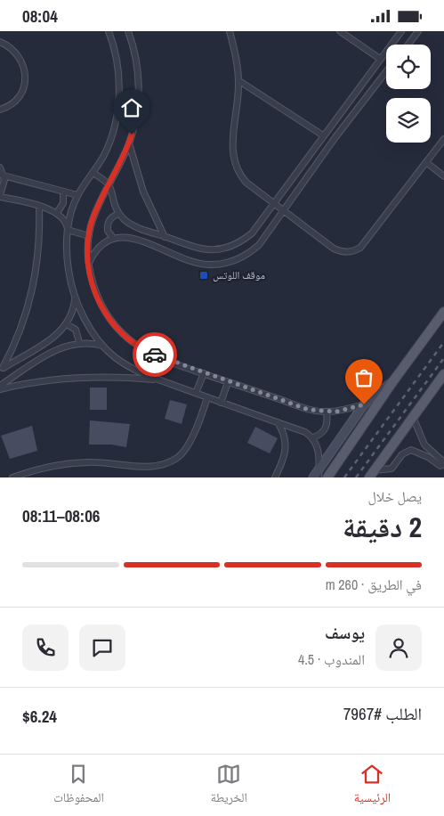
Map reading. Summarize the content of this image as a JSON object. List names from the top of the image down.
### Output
{
  "places": {
    "transit": ["موقف اللوتس"]
  },
  "page": {
    "status": "08:04",
    "heading": ["2 دقيقة", "يصل خلال", "08:06–08:11"],
    "panel": [
      "يوسف",
      "المندوب · 4.5",
      "الطلب #7967",
      "$6.24"
    ],
    "bar": "في الطريق · 260 m",
    "tabs": ["الرئيسية", "الخريطة", "المحفوظات"]
  }
}
